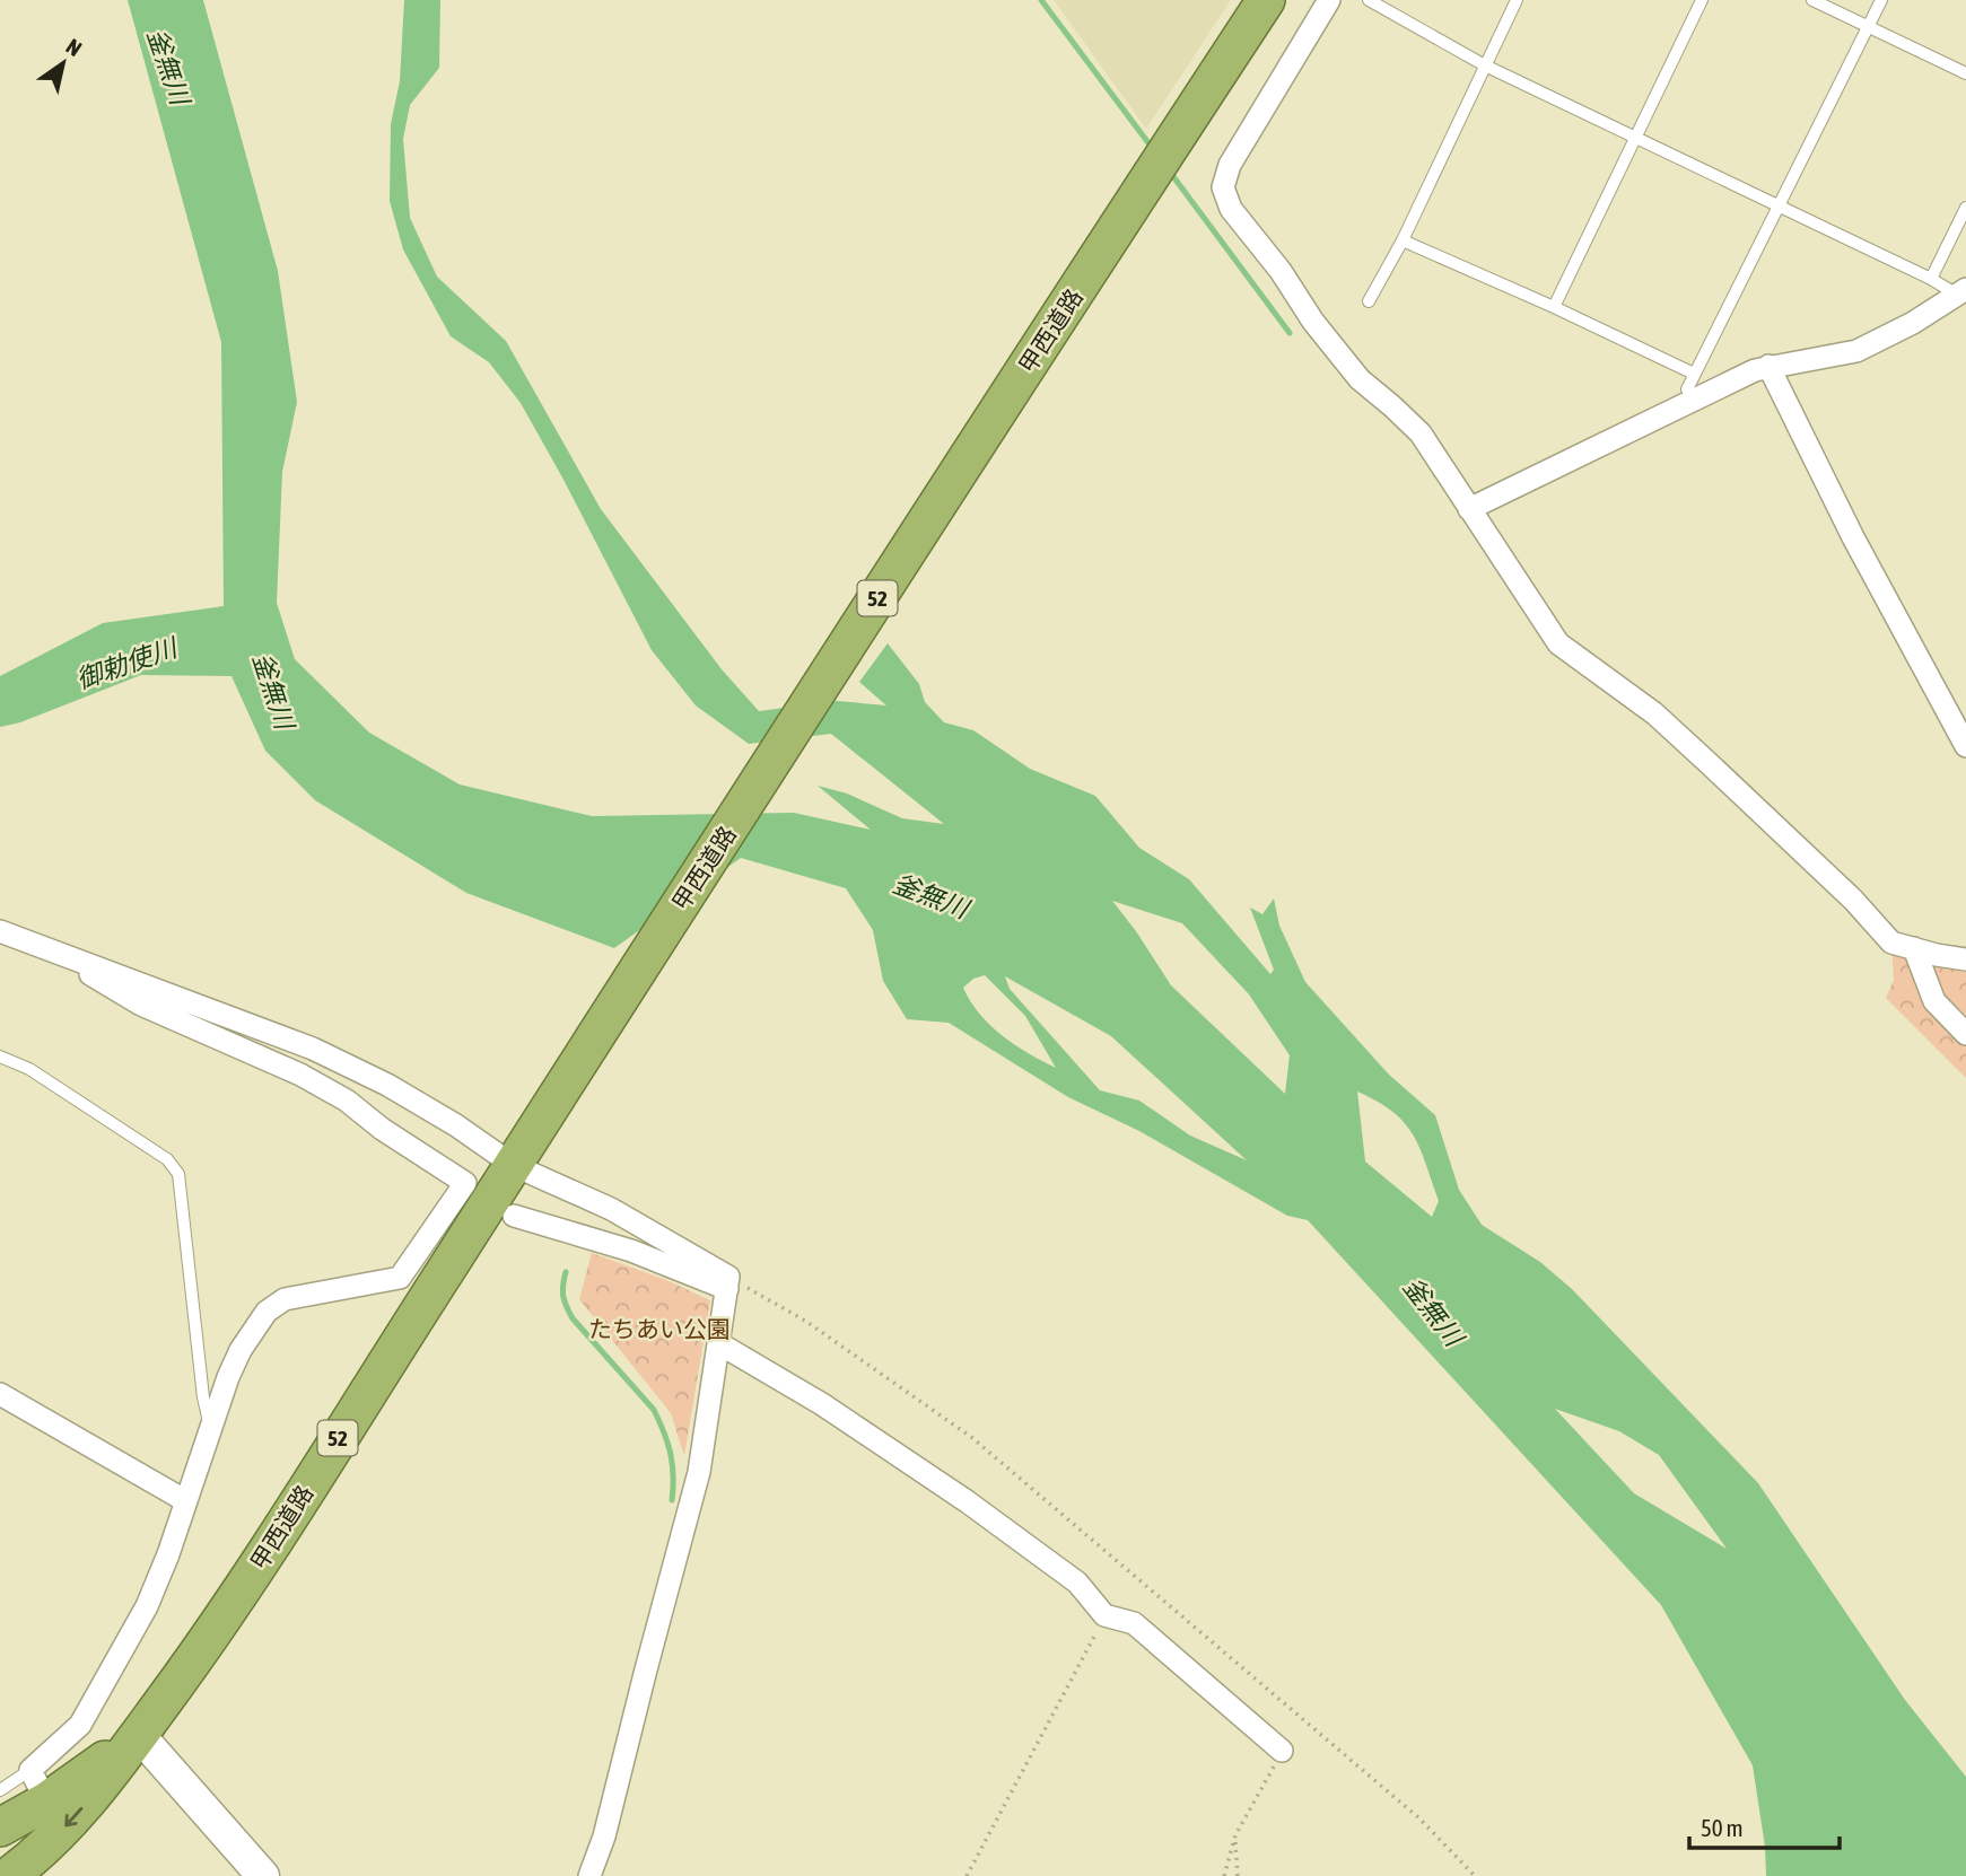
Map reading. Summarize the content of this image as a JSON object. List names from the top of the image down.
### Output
{
  "streets": {
    "highway": ["甲西道路", "52"]
  },
  "water": ["釜無川", "御勅使川"],
  "parks": ["たちあい公園"],
  "scale_bar": "50 m",
  "north": "top right"
}
